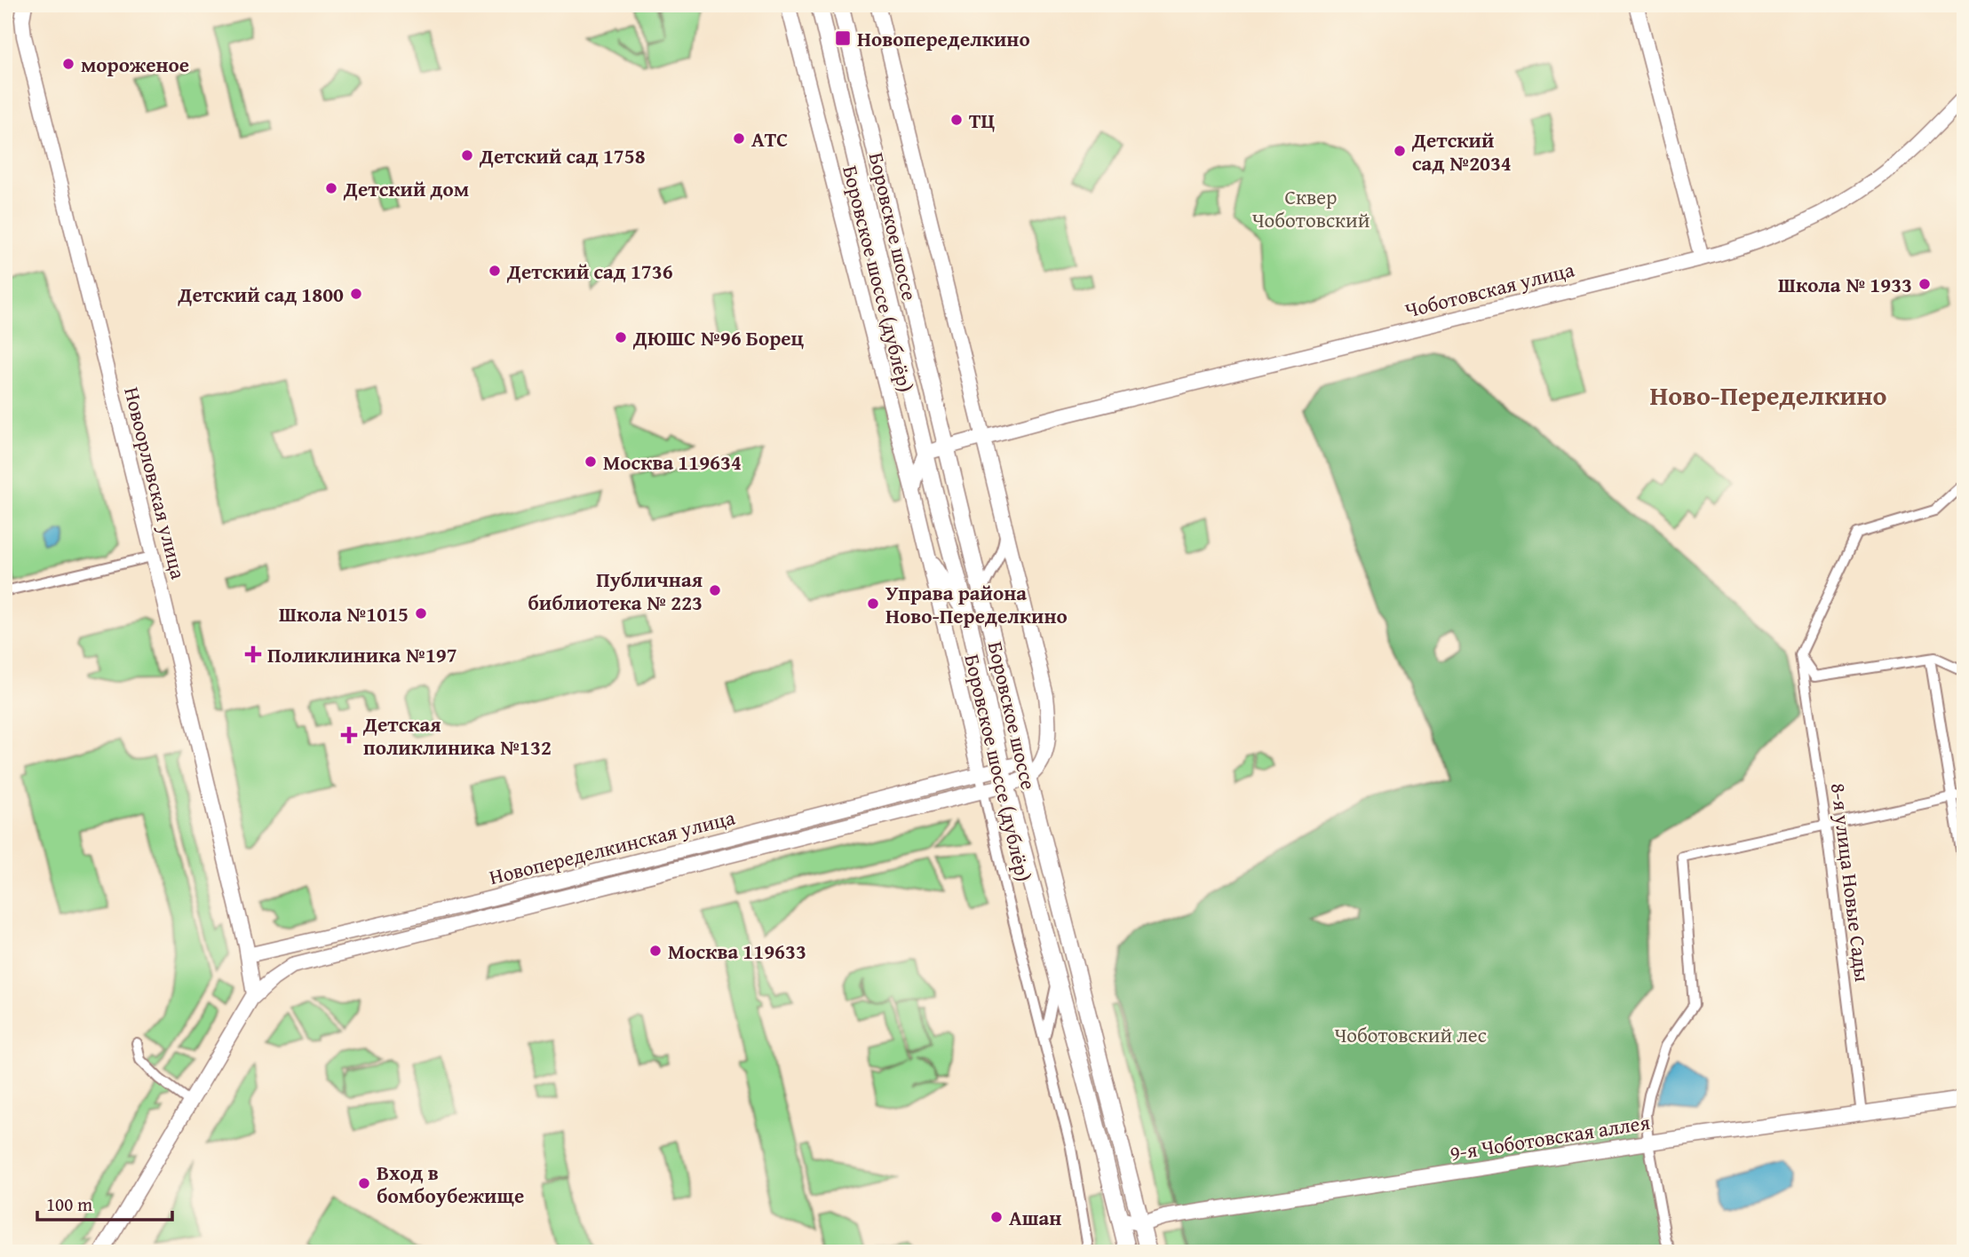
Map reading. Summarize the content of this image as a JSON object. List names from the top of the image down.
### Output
{
  "streets": {
    "main road": ["Боровское шоссе"],
    "street": [
      "Боровское шоссе (дублёр)",
      "Чоботовская улица",
      "Новоорловская улица",
      "Новопеределкинская улица",
      "8-я улица Новые Сады",
      "9-я Чоботовская аллея"
    ]
  },
  "crossings": [
    ["Боровское шоссе", "Боровское шоссе (дублёр)"],
    ["Боровское шоссе", "Чоботовская улица"],
    ["Боровское шоссе", "Новопеределкинская улица"],
    ["Боровское шоссе", "9-я Чоботовская аллея"],
    ["Боровское шоссе (дублёр)", "Чоботовская улица"],
    ["Боровское шоссе (дублёр)", "Новопеределкинская улица"],
    ["Новоорловская улица", "Новопеределкинская улица"],
    ["8-я улица Новые Сады", "9-я Чоботовская аллея"]
  ],
  "districts": ["Ново-Переделкино"],
  "parks": ["Сквер Чоботовский", "Чоботовский лес"],
  "places": {
    "transit": ["Новопеределкино"],
    "other": [
      "мороженое",
      "ТЦ",
      "АТС",
      "Детский сад №2034",
      "Детский сад 1758",
      "Детский дом",
      "Детский сад 1736",
      "Школа № 1933",
      "Детский сад 1800",
      "ДЮШС №96 Борец",
      "Москва 119634",
      "Публичная библиотека № 223",
      "Управа района Ново-Переделкино",
      "Школа №1015",
      "Москва 119633",
      "Вход в бомбоубежище",
      "Ашан"
    ],
    "health": ["Поликлиника №197", "Детская поликлиника №132"]
  },
  "scale_bar": "100 m"
}
